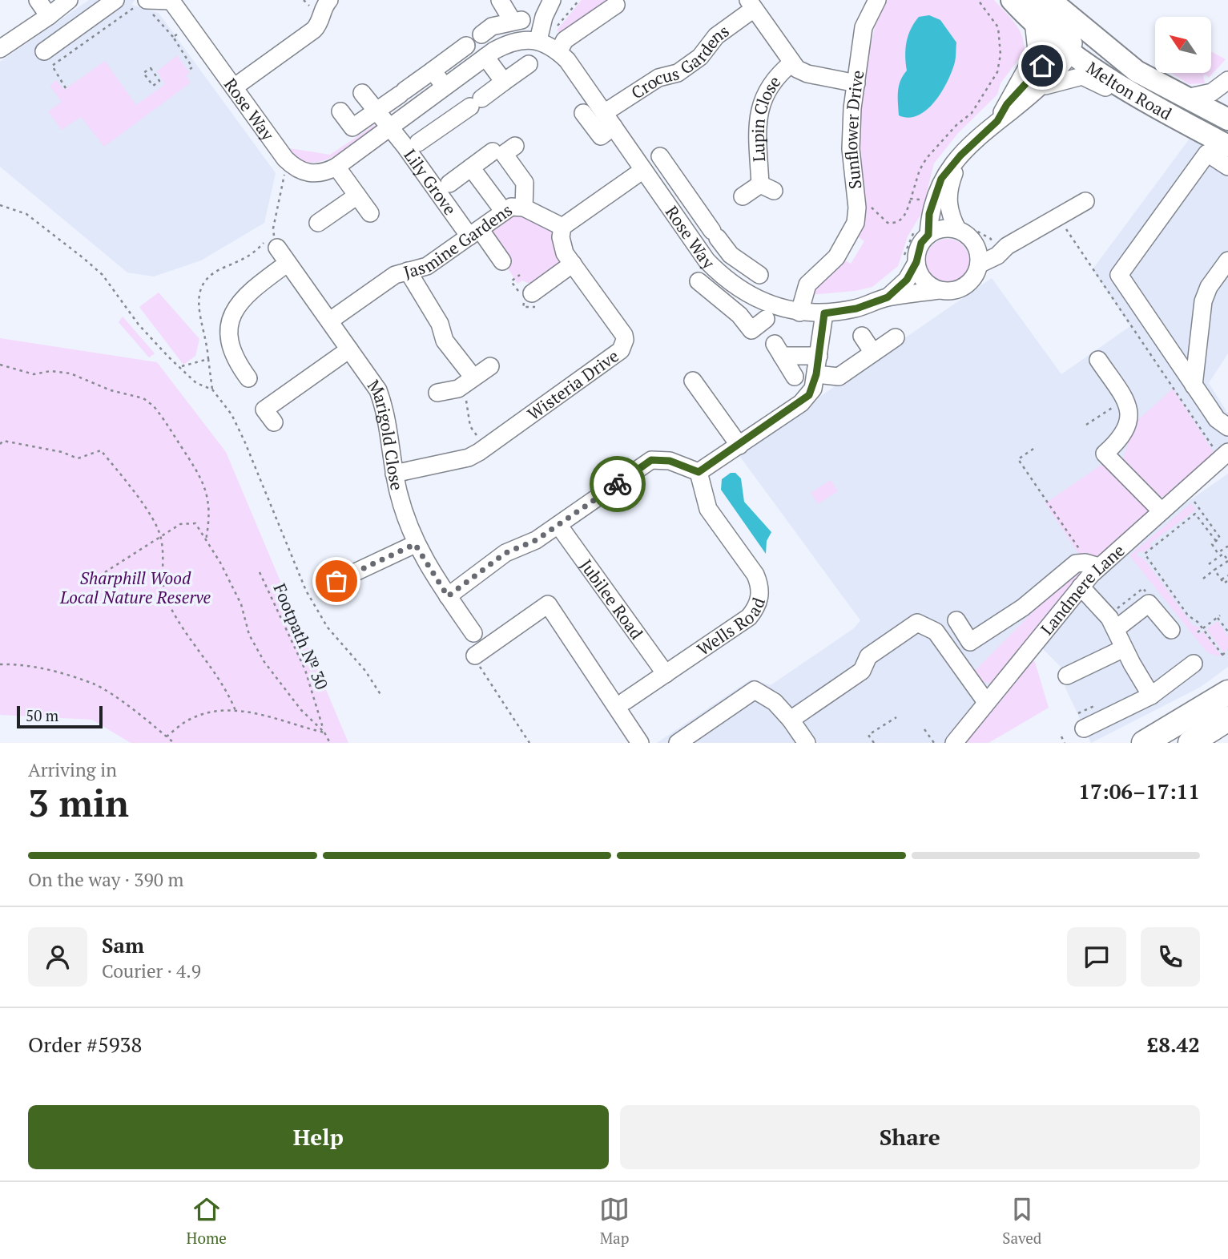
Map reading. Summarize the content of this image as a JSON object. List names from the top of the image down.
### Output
{
  "streets": {
    "main road": ["Melton Road"],
    "street": [
      "Crocus Gardens",
      "Rose Way",
      "Lupin Close",
      "Sunflower Drive",
      "Lily Grove",
      "Jasmine Gardens",
      "Wisteria Drive",
      "Marigold Close",
      "Landmere Lane",
      "Jubilee Road",
      "Wells Road"
    ],
    "path": ["Footpath № 30"]
  },
  "crossings": [
    ["Crocus Gardens", "Rose Way"],
    ["Rose Way", "Sunflower Drive"],
    ["Rose Way", "Lily Grove"],
    ["Lily Grove", "Jasmine Gardens"],
    ["Jasmine Gardens", "Wisteria Drive"],
    ["Jasmine Gardens", "Marigold Close"],
    ["Wisteria Drive", "Marigold Close"],
    ["Jubilee Road", "Wells Road"]
  ],
  "parks": ["Sharphill Wood Local Nature Reserve"],
  "scale_bar": "50 m",
  "north": "top left",
  "page": {
    "scale": "50 m",
    "heading": ["3 min", "Arriving in", "17:06–17:11"],
    "panel": [
      "Sam",
      "Courier · 4.9",
      "Order #5938",
      "£8.42"
    ],
    "bar": "On the way · 390 m",
    "buttons": ["Help", "Share"],
    "tabs": ["Home", "Map", "Saved"]
  }
}
